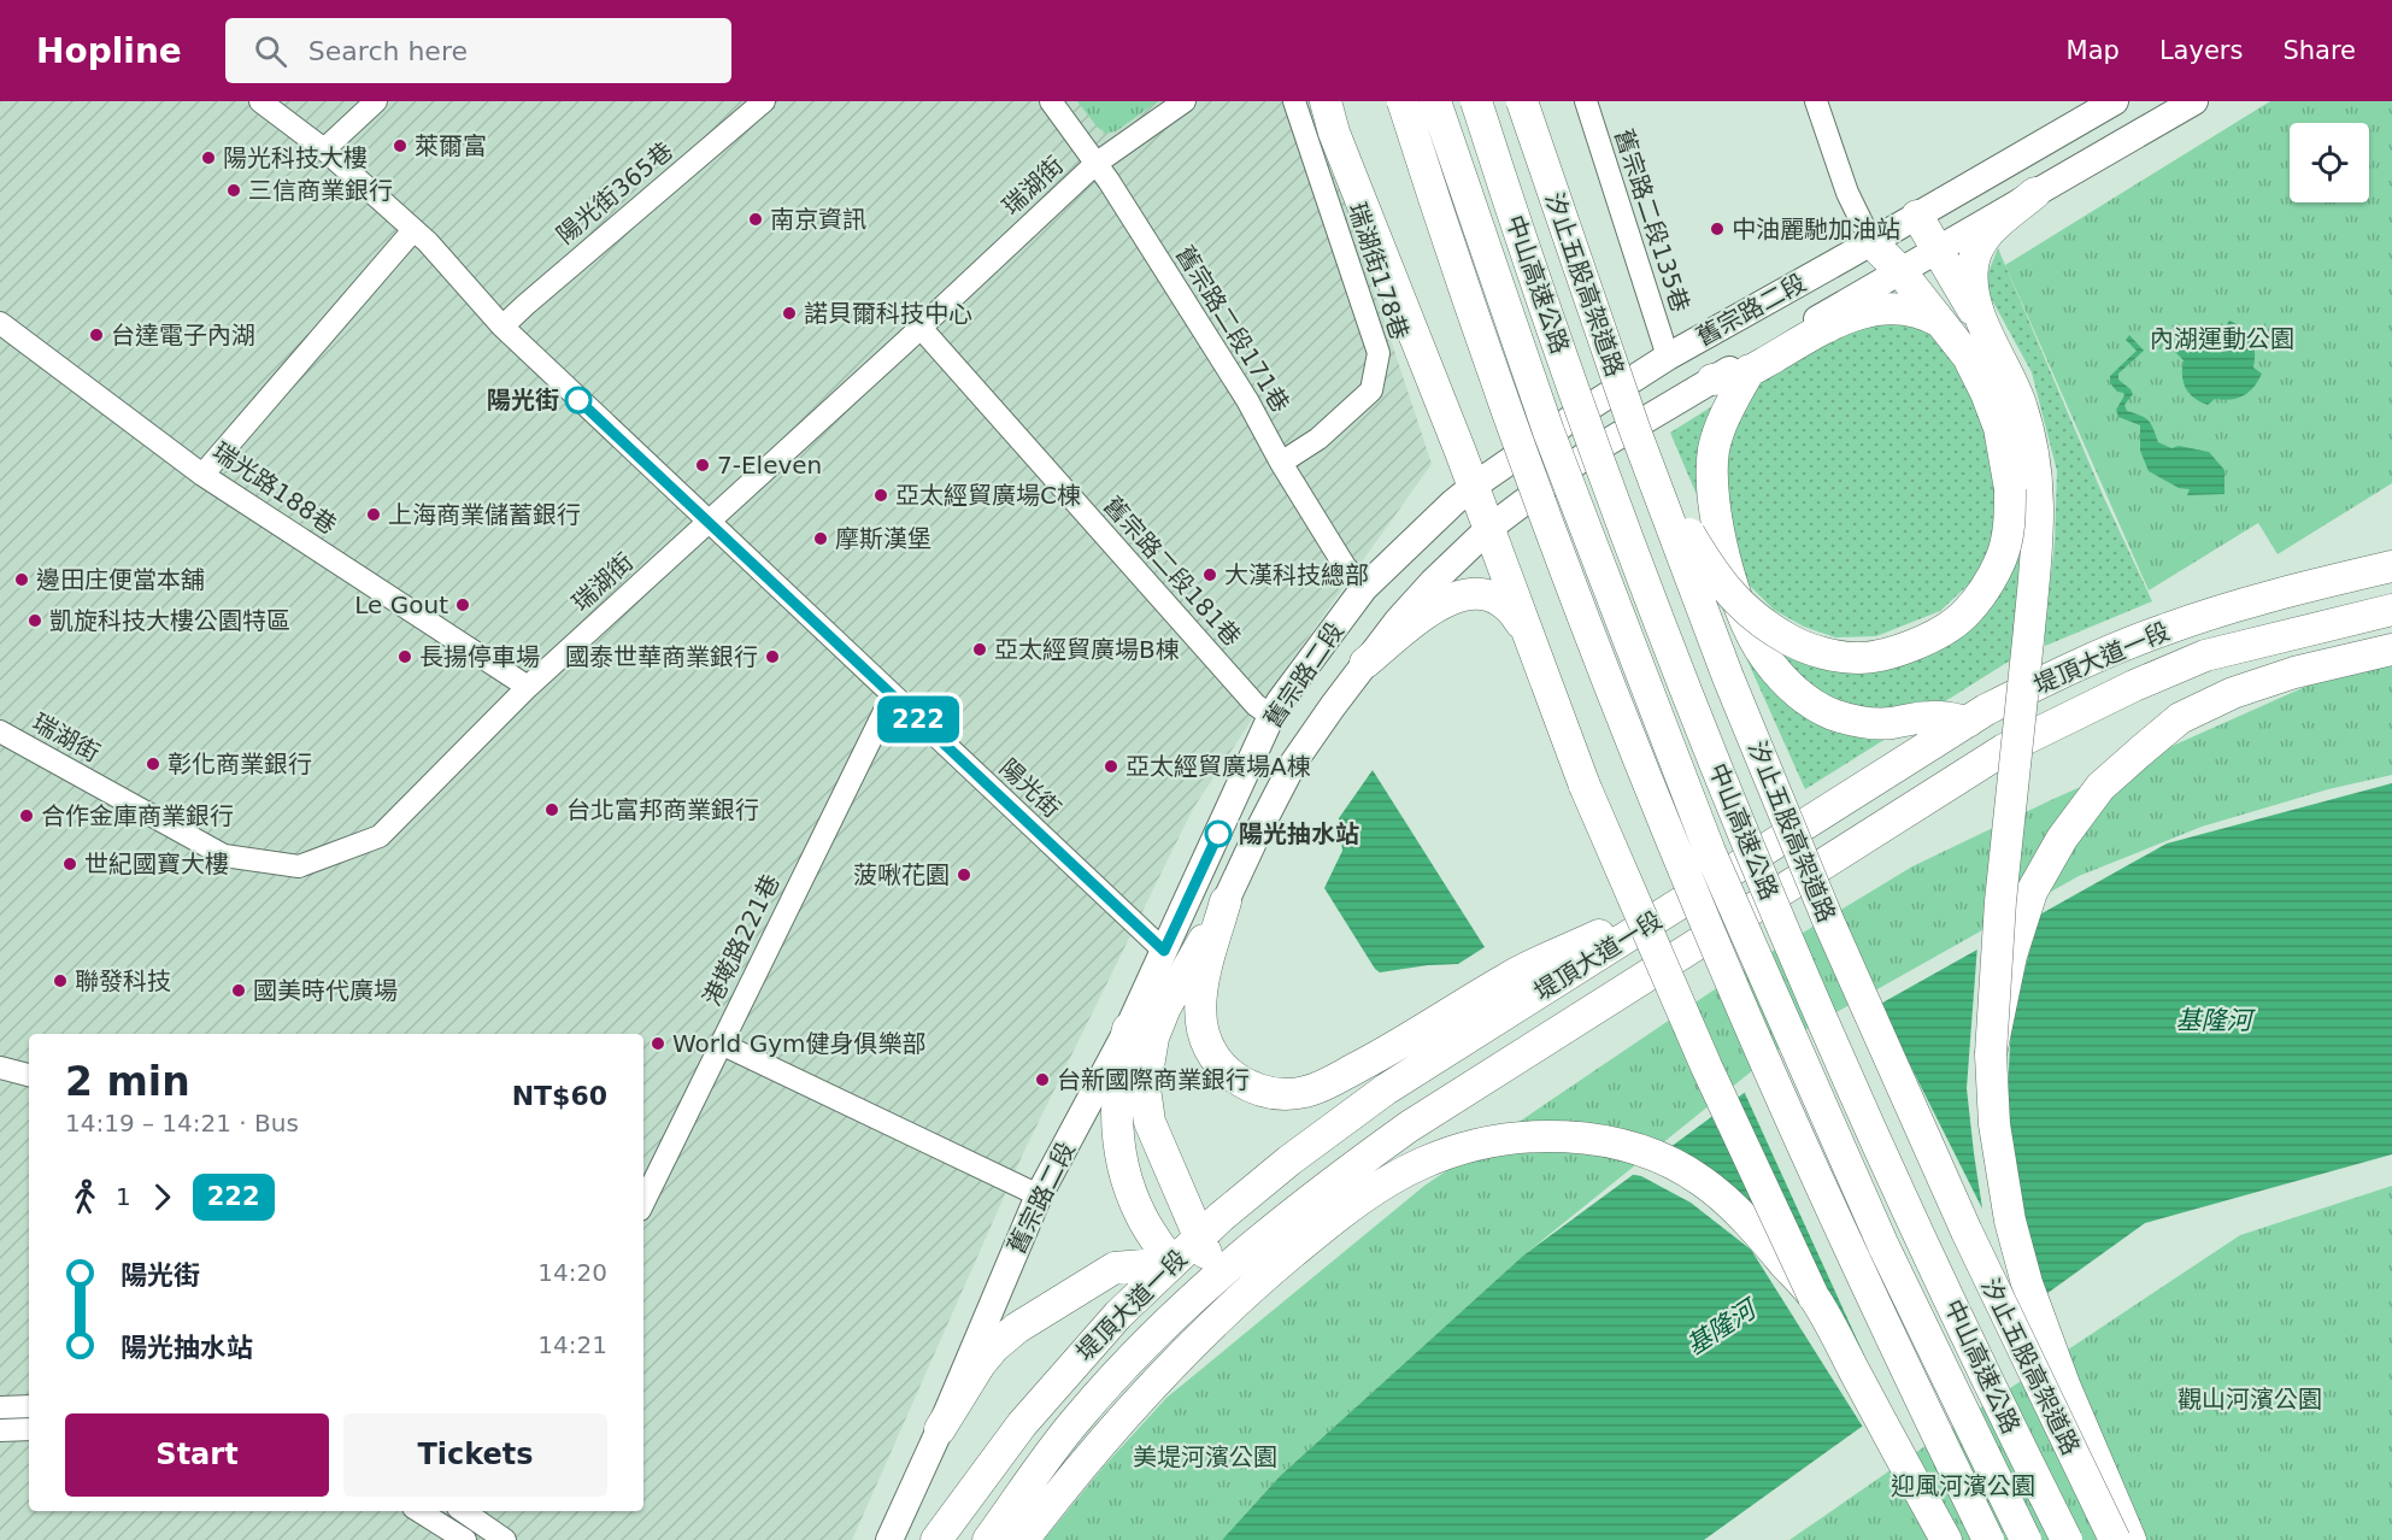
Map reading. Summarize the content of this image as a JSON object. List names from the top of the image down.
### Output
{
  "streets": {
    "highway": ["中山高速公路", "汐止五股高架道路", "堤頂大道一段"],
    "main road": ["舊宗路二段"],
    "street": [
      "瑞湖街",
      "陽光街365巷",
      "舊宗路二段135巷",
      "瑞湖街178巷",
      "舊宗路二段171巷",
      "瑞光路188巷",
      "舊宗路二段181巷",
      "陽光街",
      "港墘路221巷"
    ]
  },
  "crossings": [
    ["瑞湖街", "舊宗路二段171巷"],
    ["瑞湖街", "瑞光路188巷"],
    ["瑞湖街", "舊宗路二段181巷"],
    ["瑞湖街", "陽光街"],
    ["陽光街365巷", "陽光街"],
    ["舊宗路二段135巷", "舊宗路二段"],
    ["瑞湖街178巷", "舊宗路二段171巷"],
    ["舊宗路二段", "舊宗路二段171巷"],
    ["舊宗路二段", "舊宗路二段181巷"],
    ["舊宗路二段", "陽光街"],
    ["陽光街", "港墘路221巷"]
  ],
  "water": ["基隆河"],
  "parks": [
    "內湖運動公園",
    "觀山河濱公園",
    "美堤河濱公園",
    "迎風河濱公園"
  ],
  "places": [
    "萊爾富",
    "陽光科技大樓",
    "三信商業銀行",
    "南京資訊",
    "中油麗馳加油站",
    "諾貝爾科技中心",
    "台達電子內湖",
    "陽光街",
    "7-Eleven",
    "亞太經貿廣場C棟",
    "上海商業儲蓄銀行",
    "摩斯漢堡",
    "大漢科技總部",
    "邊田庄便當本舖",
    "Le Gout",
    "凱旋科技大樓公園特區",
    "亞太經貿廣場B棟",
    "長揚停車場",
    "國泰世華商業銀行",
    "彰化商業銀行",
    "亞太經貿廣場A棟",
    "台北富邦商業銀行",
    "合作金庫商業銀行",
    "陽光抽水站",
    "世紀國寶大樓",
    "菠啾花園",
    "聯發科技",
    "國美時代廣場",
    "World Gym健身俱樂部",
    "台新國際商業銀行"
  ],
  "lines": ["bus line 222"],
  "page": {
    "header": "Hopline",
    "search": "Search here",
    "nav": ["Map", "Layers", "Share"],
    "on_map": "222",
    "heading": ["2 min", "14:19 – 14:21 · Bus", "NT$60"],
    "legs": ["1", "222"],
    "list": [
      {
        "name": "陽光街",
        "value": "14:20"
      },
      {
        "name": "陽光抽水站",
        "value": "14:21"
      }
    ],
    "buttons": ["Start", "Tickets"]
  }
}
